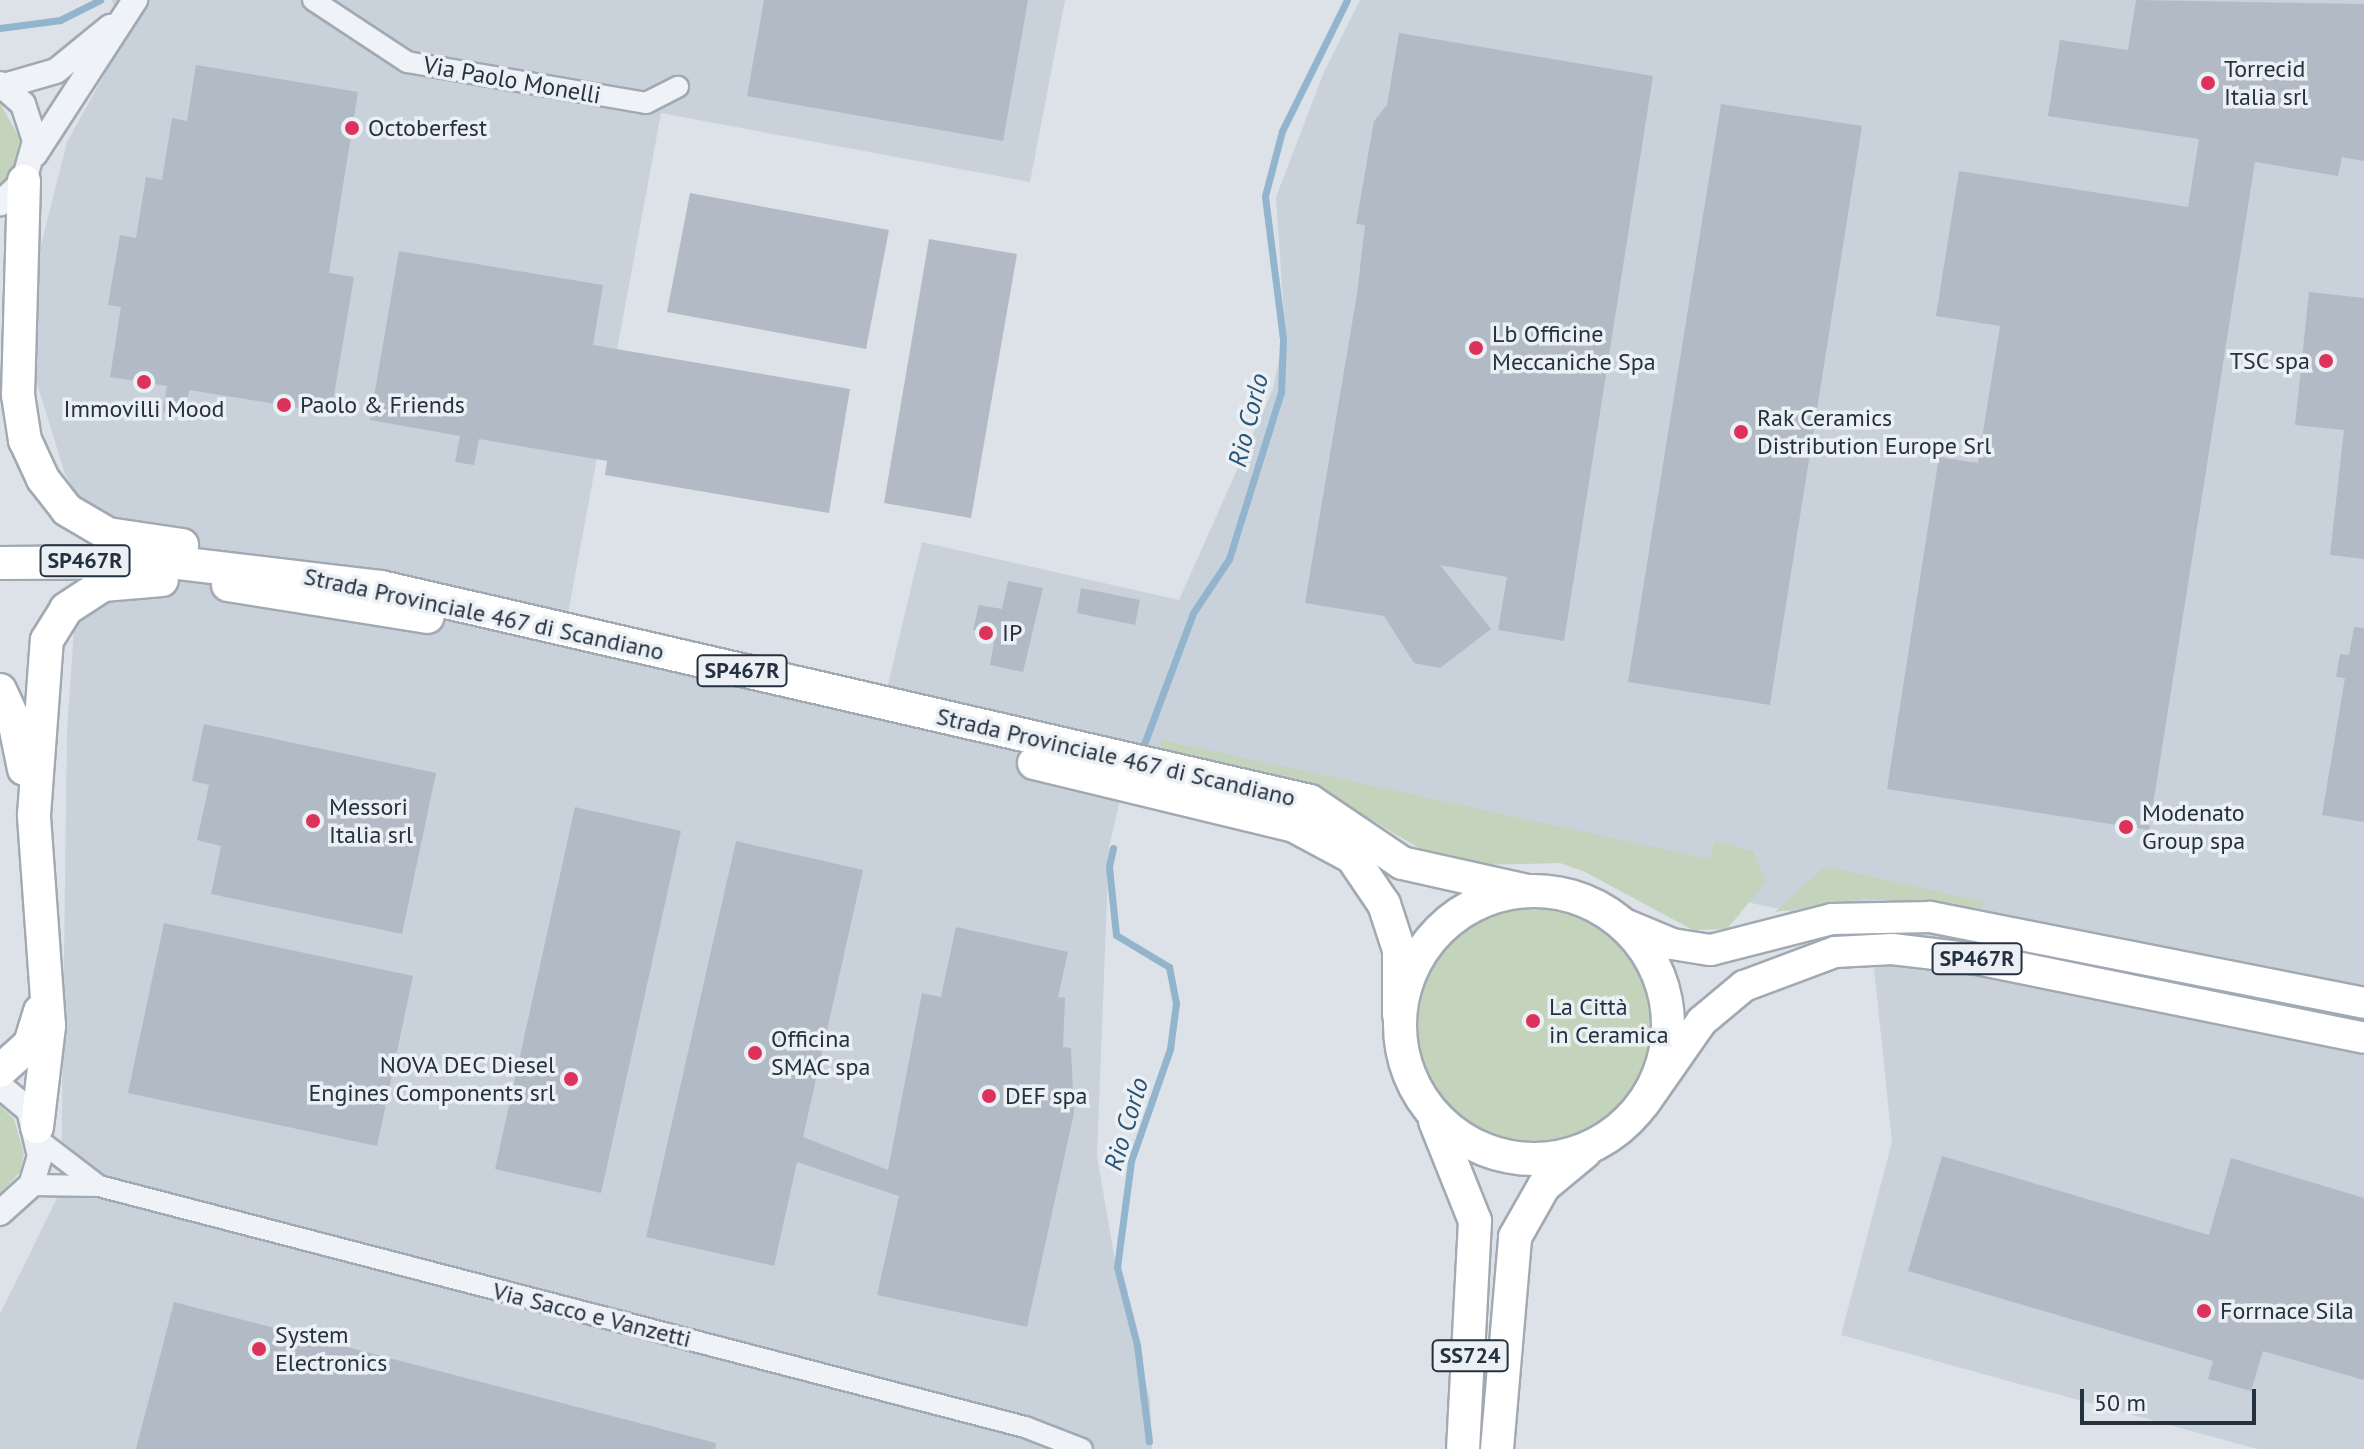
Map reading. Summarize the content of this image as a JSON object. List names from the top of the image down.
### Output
{
  "streets": {
    "highway": ["SP467R", "Strada Provinciale 467 di Scandiano", "SS724"],
    "street": ["Via Paolo Monelli", "Via Sacco e Vanzetti"]
  },
  "crossings": [
    ["SP467R", "Strada Provinciale 467 di Scandiano"],
    ["SP467R", "SS724"]
  ],
  "water": ["Rio Corlo"],
  "places": [
    "Torrecid Italia srl",
    "Octoberfest",
    "Lb Officine Meccaniche Spa",
    "TSC spa",
    "Immovilli Mood",
    "Paolo & Friends",
    "Rak Ceramics Distribution Europe Srl",
    "IP",
    "Messori Italia srl",
    "Modenato Group spa",
    "La Città in Ceramica",
    "Officina SMAC spa",
    "NOVA DEC Diesel Engines Components srl",
    "DEF spa",
    "Forrnace Sila",
    "System Electronics"
  ],
  "scale_bar": "50 m"
}
